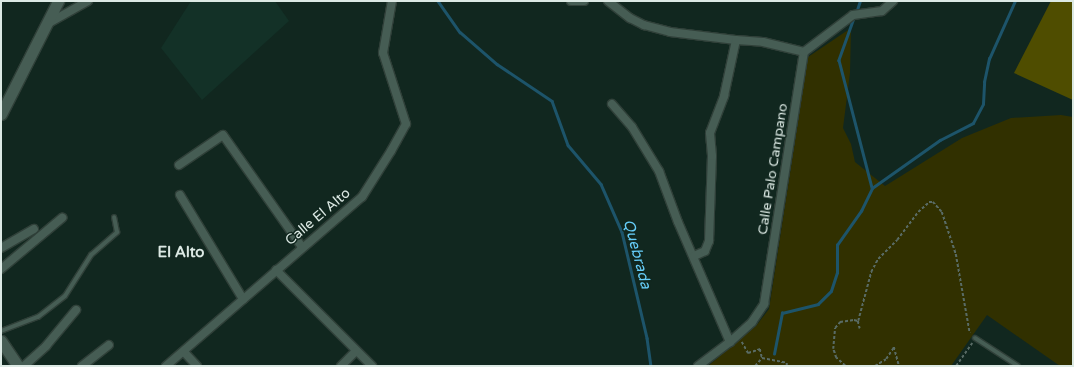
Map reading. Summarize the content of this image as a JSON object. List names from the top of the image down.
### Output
{
  "streets": {
    "street": ["Calle Palo Campano", "Calle El Alto"]
  },
  "districts": ["El Alto"],
  "water": ["Quebrada"]
}
